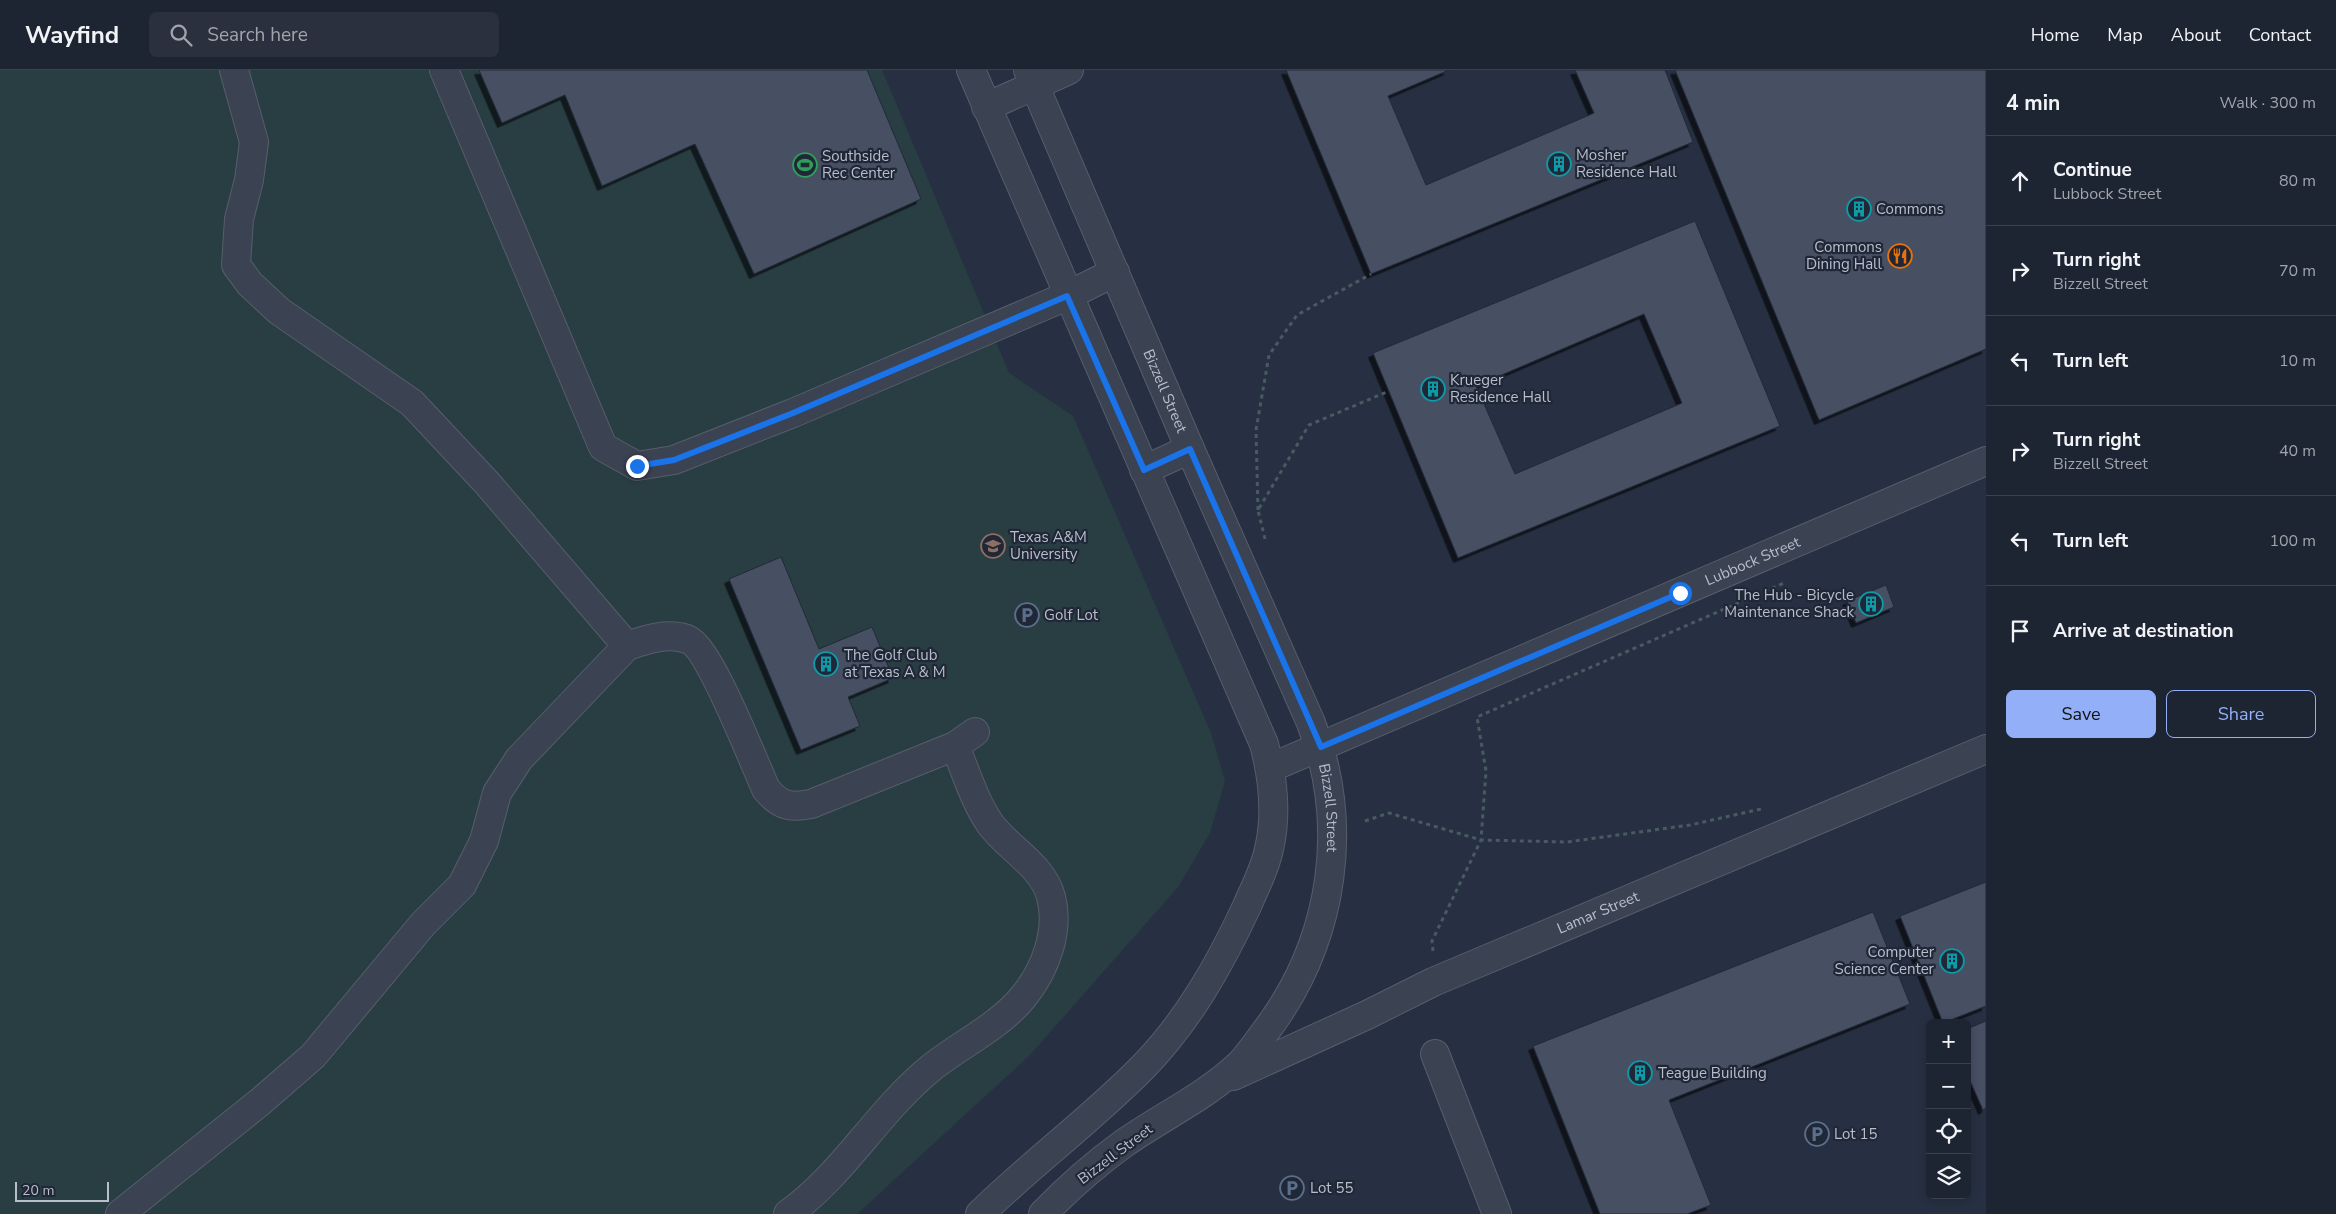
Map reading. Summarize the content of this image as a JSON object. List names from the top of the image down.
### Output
{
  "streets": {
    "street": ["Bizzell Street", "Lubbock Street", "Lamar Street"]
  },
  "crossings": [
    ["Bizzell Street", "Lubbock Street"],
    ["Bizzell Street", "Lamar Street"]
  ],
  "places": {
    "building": [
      "Mosher Residence Hall",
      "Commons",
      "Krueger Residence Hall",
      "The Hub - Bicycle Maintenance Shack",
      "The Golf Club at Texas A & M",
      "Computer Science Center",
      "Teague Building"
    ],
    "sports": ["Southside Rec Center"],
    "restaurant": ["Commons Dining Hall"],
    "school or university": ["Texas A&M University"],
    "parking": ["Golf Lot", "Lot 15", "Lot 55"]
  },
  "scale_bar": "20 m",
  "page": {
    "header": "Wayfind",
    "search": "Search here",
    "nav": [
      "Home",
      "Map",
      "About",
      "Contact"
    ],
    "heading": ["4 min", "Walk · 300 m"],
    "list": [
      ["Continue", "Lubbock Street", "80 m"],
      ["Turn right", "Bizzell Street", "70 m"],
      ["Turn left", "10 m"],
      ["Turn right", "Bizzell Street", "40 m"],
      ["Turn left", "100 m"],
      "Arrive at destination"
    ],
    "buttons": ["Save", "Share"],
    "map_buttons": ["+", "−"],
    "scale": "20 m"
  }
}
